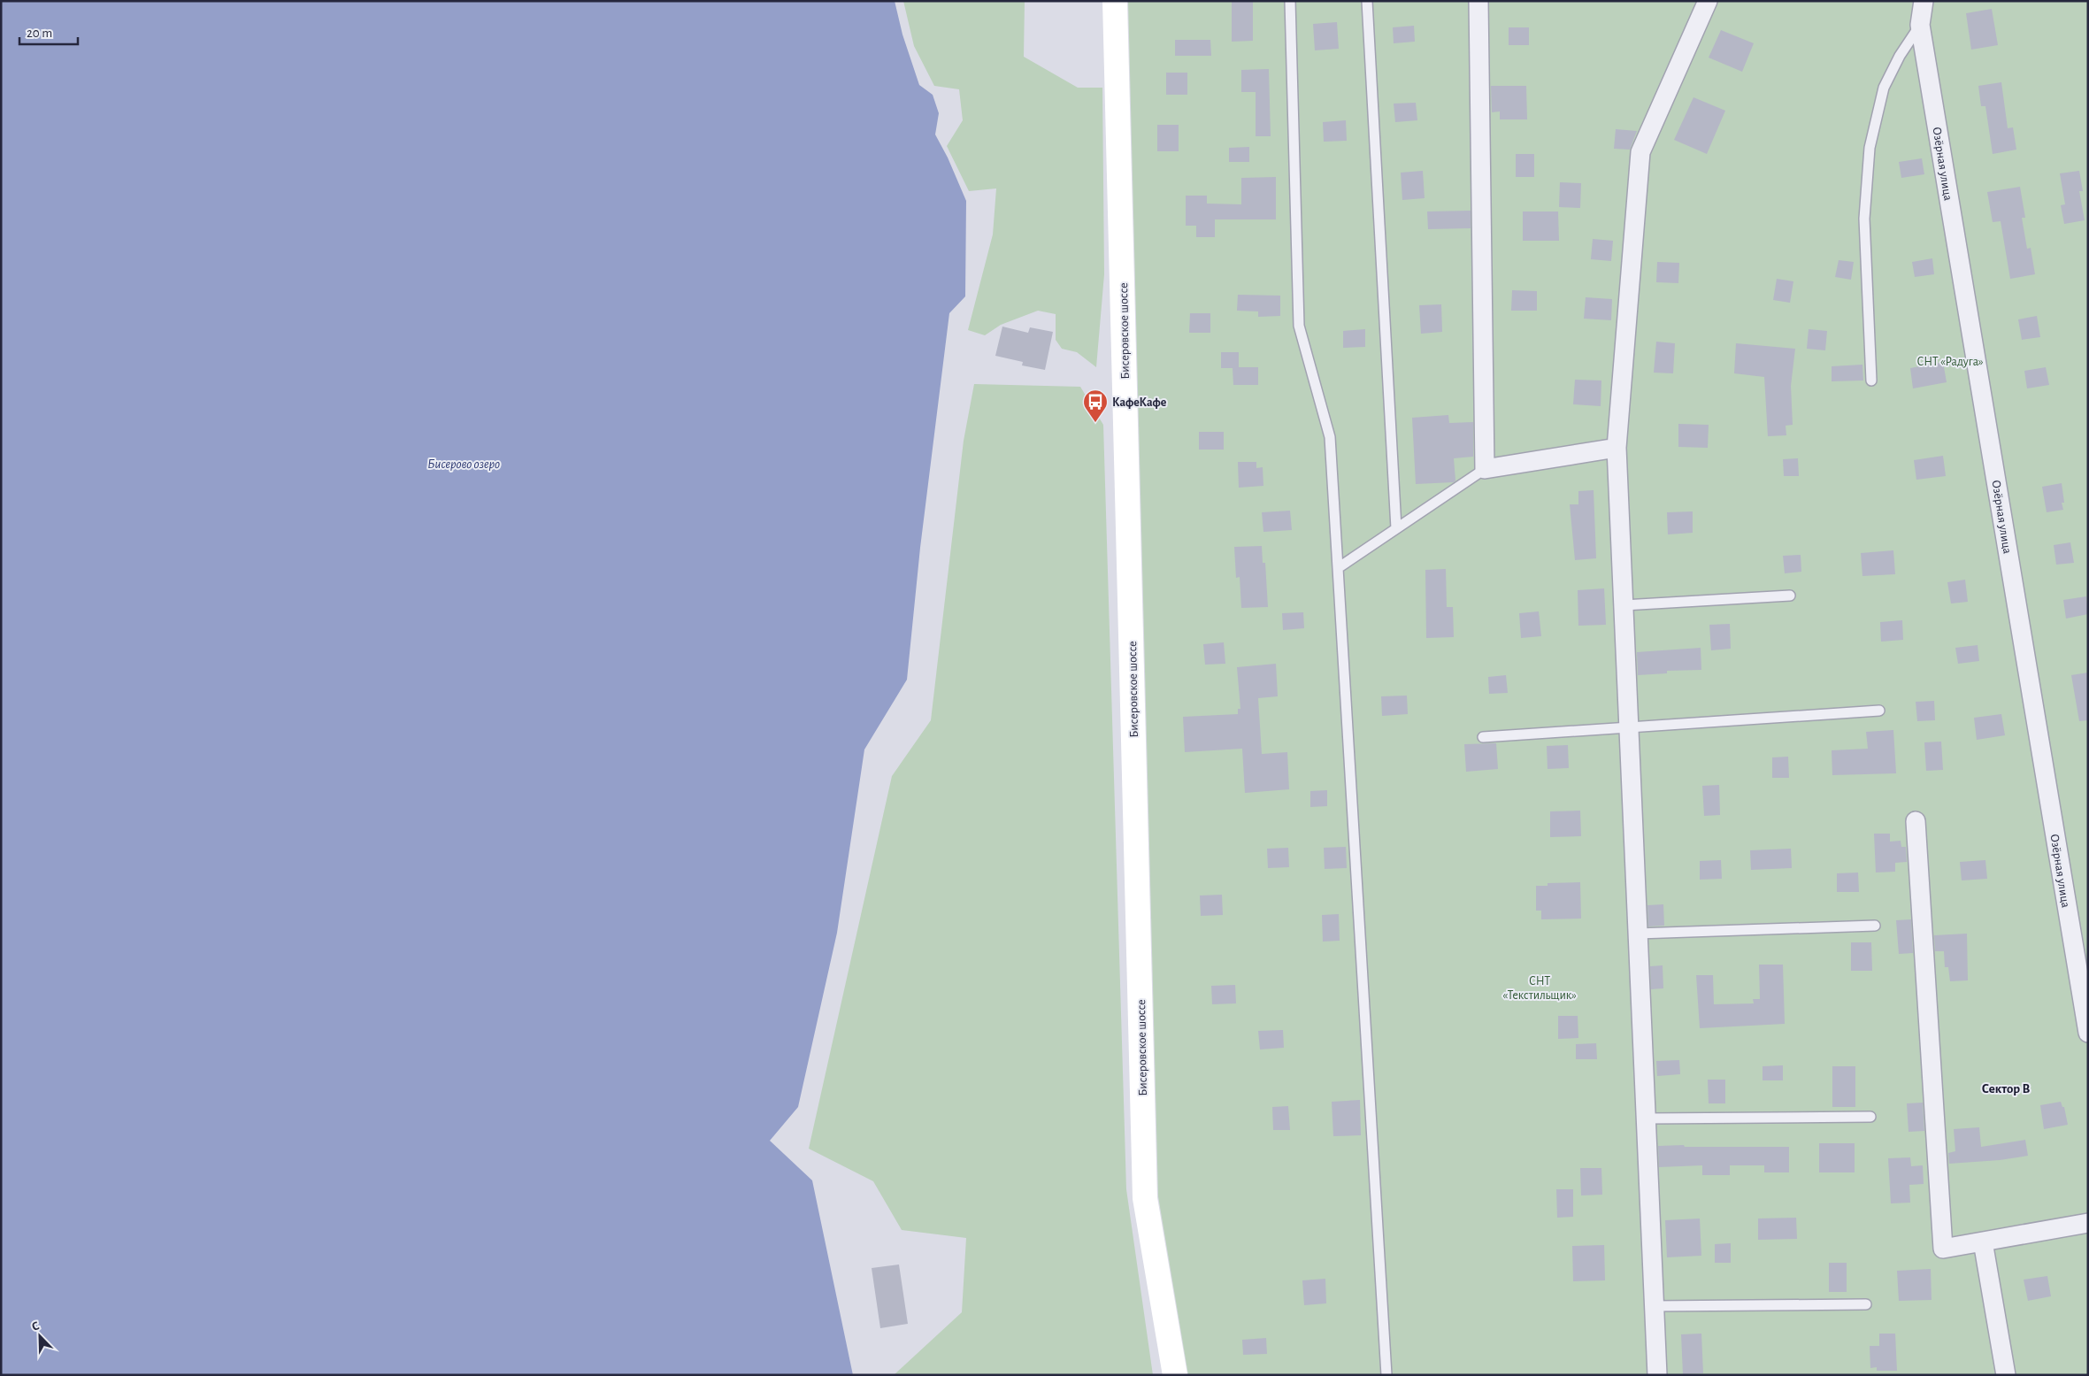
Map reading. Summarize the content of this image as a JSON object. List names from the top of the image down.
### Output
{
  "streets": {
    "main road": ["Бисеровское шоссе"],
    "street": ["Озёрная улица"]
  },
  "districts": ["Сектор В"],
  "water": ["Бисерово озеро"],
  "parks": ["СНТ «Радуга»", "СНТ «Текстильщик»"],
  "places": {
    "bus stop": ["КафеКафе"]
  },
  "scale_bar": "20 m",
  "north": "top left"
}
